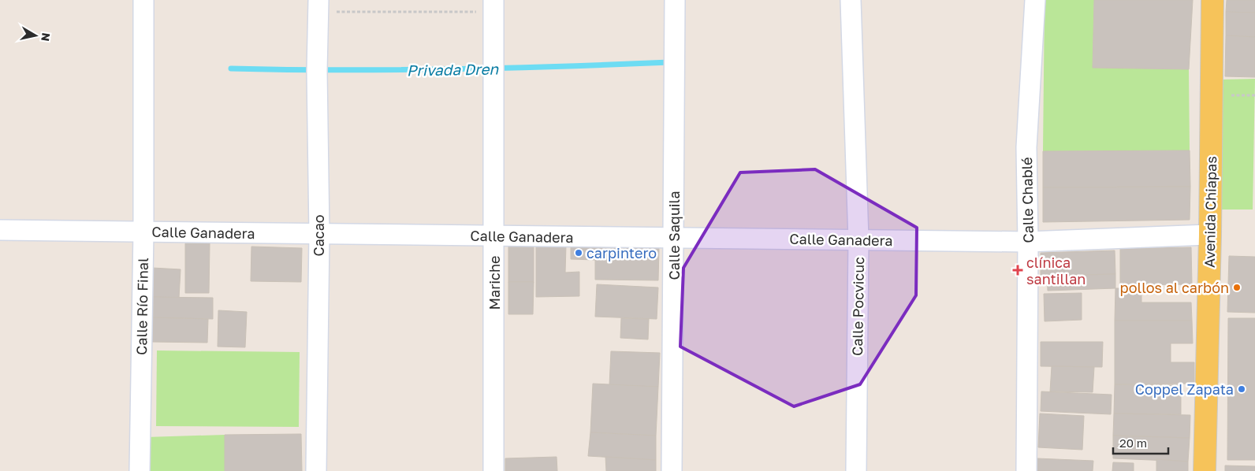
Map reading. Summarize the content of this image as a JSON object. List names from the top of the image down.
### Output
{
  "streets": {
    "main road": ["Avenida Chiapas"],
    "street": [
      "Calle Chablé",
      "Calle Ganadera",
      "Cacao",
      "Calle Saquila",
      "Mariche",
      "Calle Río Final",
      "Calle Pocvicuc"
    ]
  },
  "crossings": [
    ["Calle Chablé", "Calle Ganadera"],
    ["Avenida Chiapas", "Calle Ganadera"],
    ["Calle Ganadera", "Cacao"],
    ["Calle Ganadera", "Calle Saquila"],
    ["Calle Ganadera", "Mariche"],
    ["Calle Ganadera", "Calle Río Final"],
    ["Calle Ganadera", "Calle Pocvicuc"]
  ],
  "water": ["Privada Dren"],
  "places": {
    "other": ["carpintero", "pollos al carbón", "Coppel Zapata"],
    "health": ["clínica santillan"]
  },
  "scale_bar": "20 m",
  "north": "right"
}
